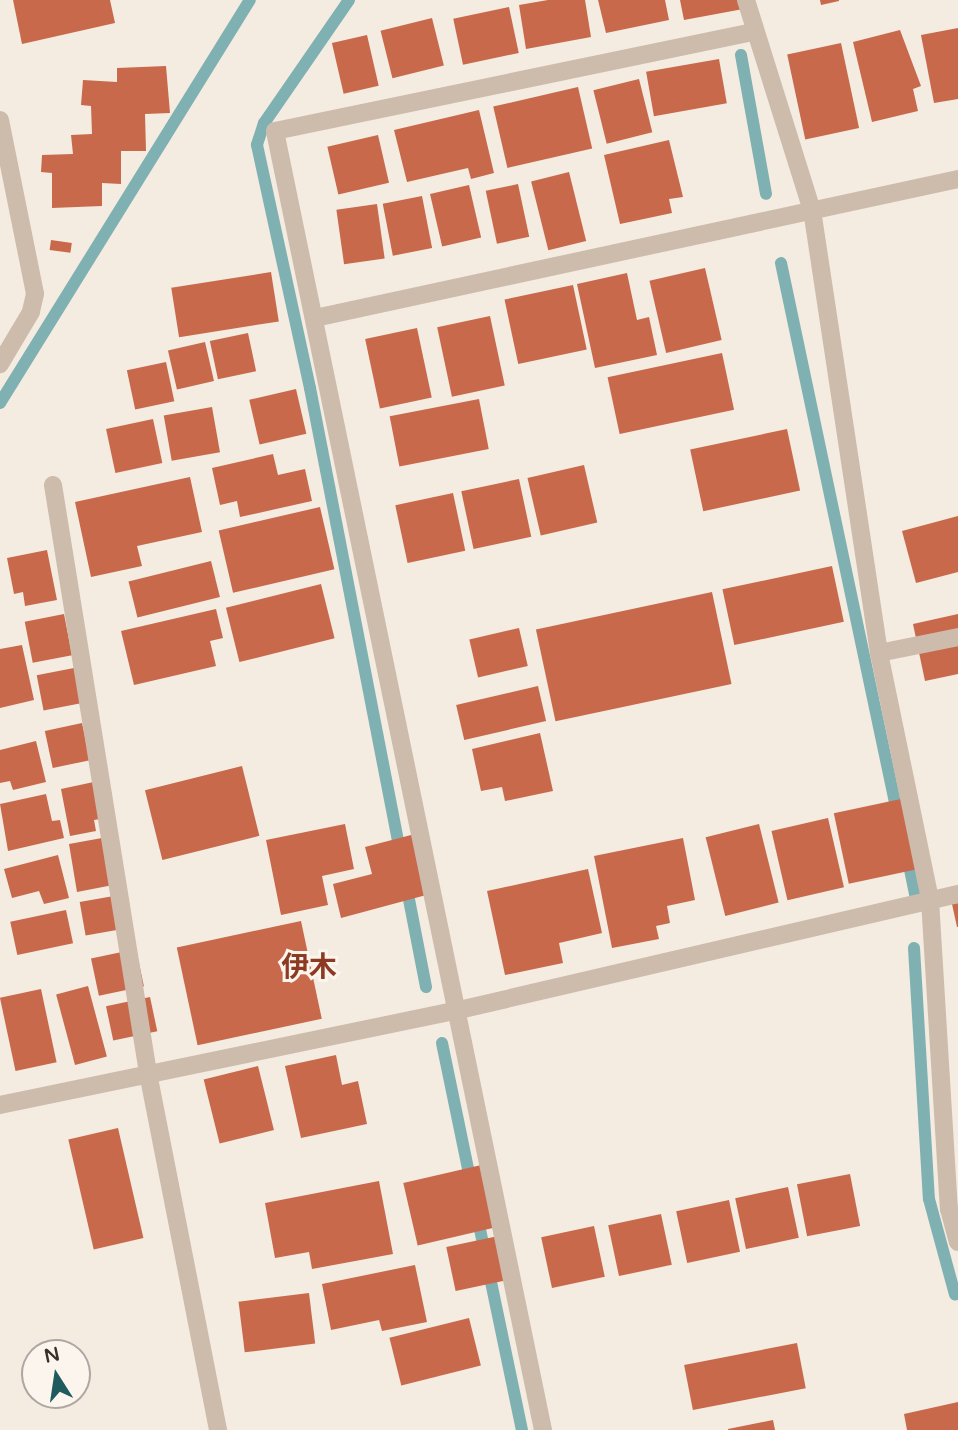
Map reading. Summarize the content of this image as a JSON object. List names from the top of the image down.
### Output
{
  "districts": ["伊木"],
  "north": "top"
}
